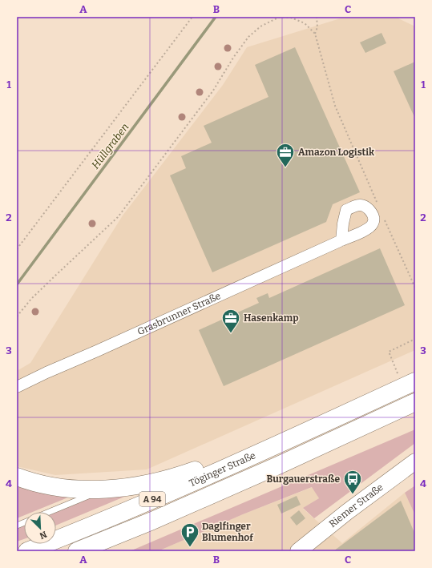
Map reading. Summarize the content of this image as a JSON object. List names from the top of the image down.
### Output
{
  "streets": {
    "highway": ["Töginger Straße", "A 94"],
    "street": ["Grasbrunner Straße", "Riemer Straße"]
  },
  "water": ["Hüllgraben"],
  "places": {
    "office": ["Amazon Logistik", "Hasenkamp"],
    "bus stop": ["Burgauerstraße"],
    "parking": ["Daglfinger Blumenhof"]
  },
  "north": "bottom right",
  "grid": {
    "columns": ["A", "B", "C"],
    "rows": [
      "1",
      "2",
      "3",
      "4"
    ]
  }
}
